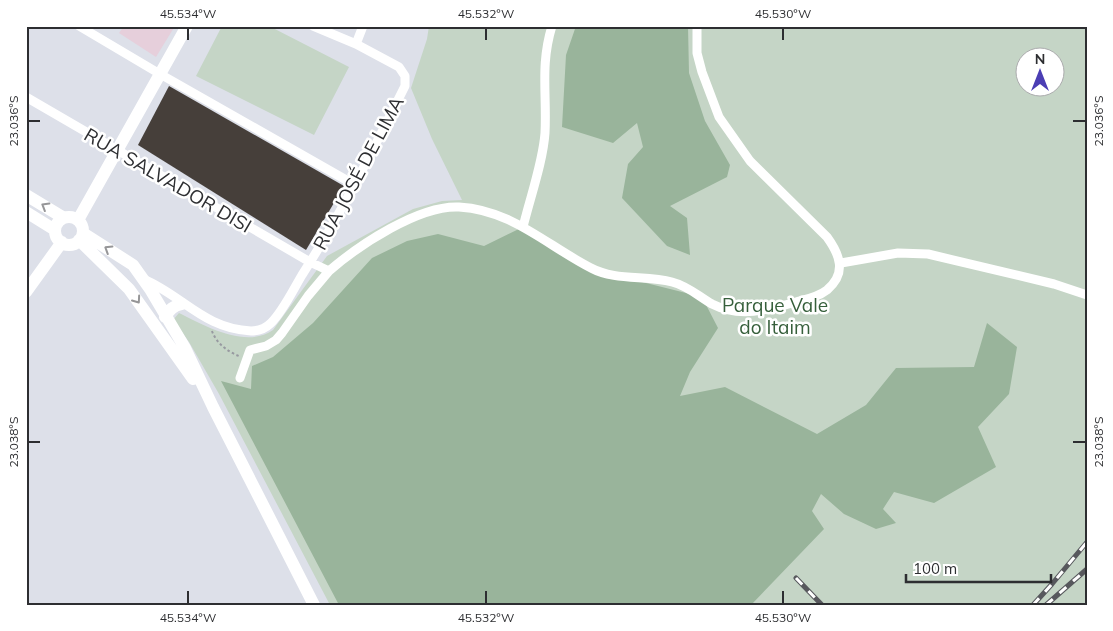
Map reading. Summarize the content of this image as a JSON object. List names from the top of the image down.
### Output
{
  "streets": {
    "street": ["RUA JOSÉ DE LIMA", "RUA SALVADOR DISI"]
  },
  "crossings": [
    ["RUA JOSÉ DE LIMA", "RUA SALVADOR DISI"]
  ],
  "parks": ["Parque Vale do Itaim"],
  "scale_bar": "100 m",
  "north": "top",
  "coordinates": [
    "45.534°W",
    "45.532°W",
    "45.530°W",
    "23.036°S",
    "23.038°S"
  ]
}
